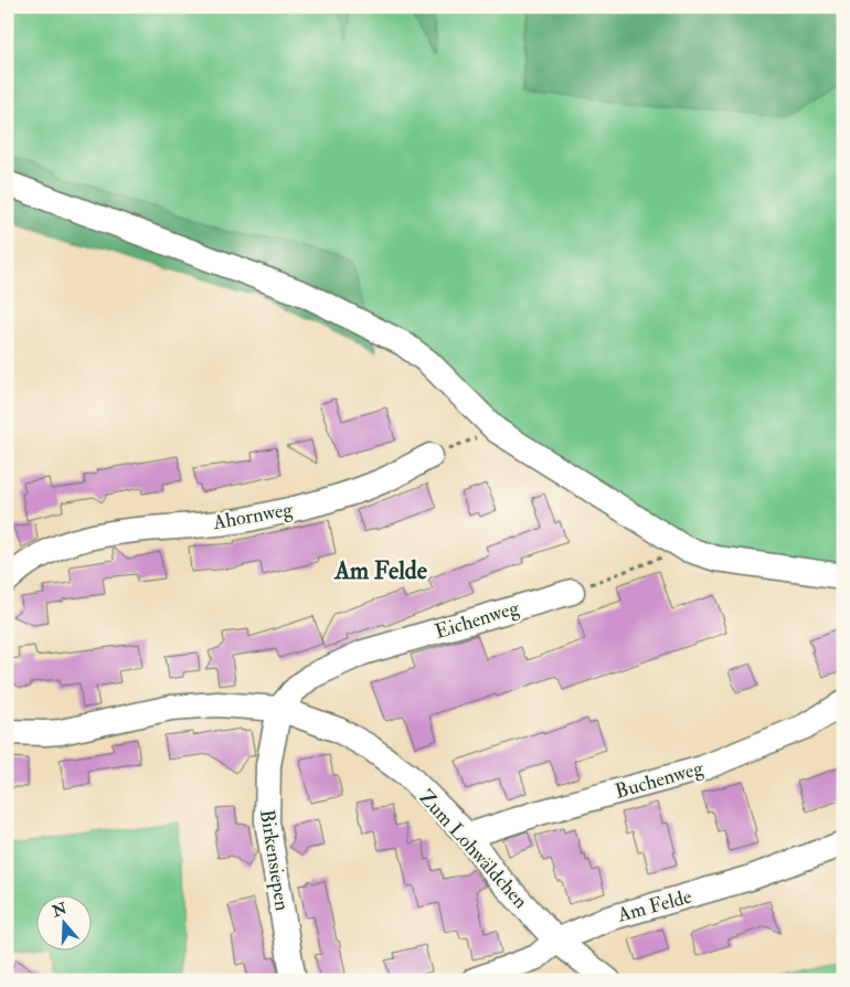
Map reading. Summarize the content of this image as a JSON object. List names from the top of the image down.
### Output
{
  "streets": {
    "street": [
      "Ahornweg",
      "Eichenweg",
      "Buchenweg",
      "Zum Lohwäldchen",
      "Birkensiepen",
      "Am Felde"
    ]
  },
  "crossings": [
    ["Eichenweg", "Zum Lohwäldchen"],
    ["Eichenweg", "Birkensiepen"],
    ["Buchenweg", "Zum Lohwäldchen"],
    ["Zum Lohwäldchen", "Birkensiepen"],
    ["Zum Lohwäldchen", "Am Felde"]
  ],
  "districts": ["Am Felde"],
  "north": "top"
}
